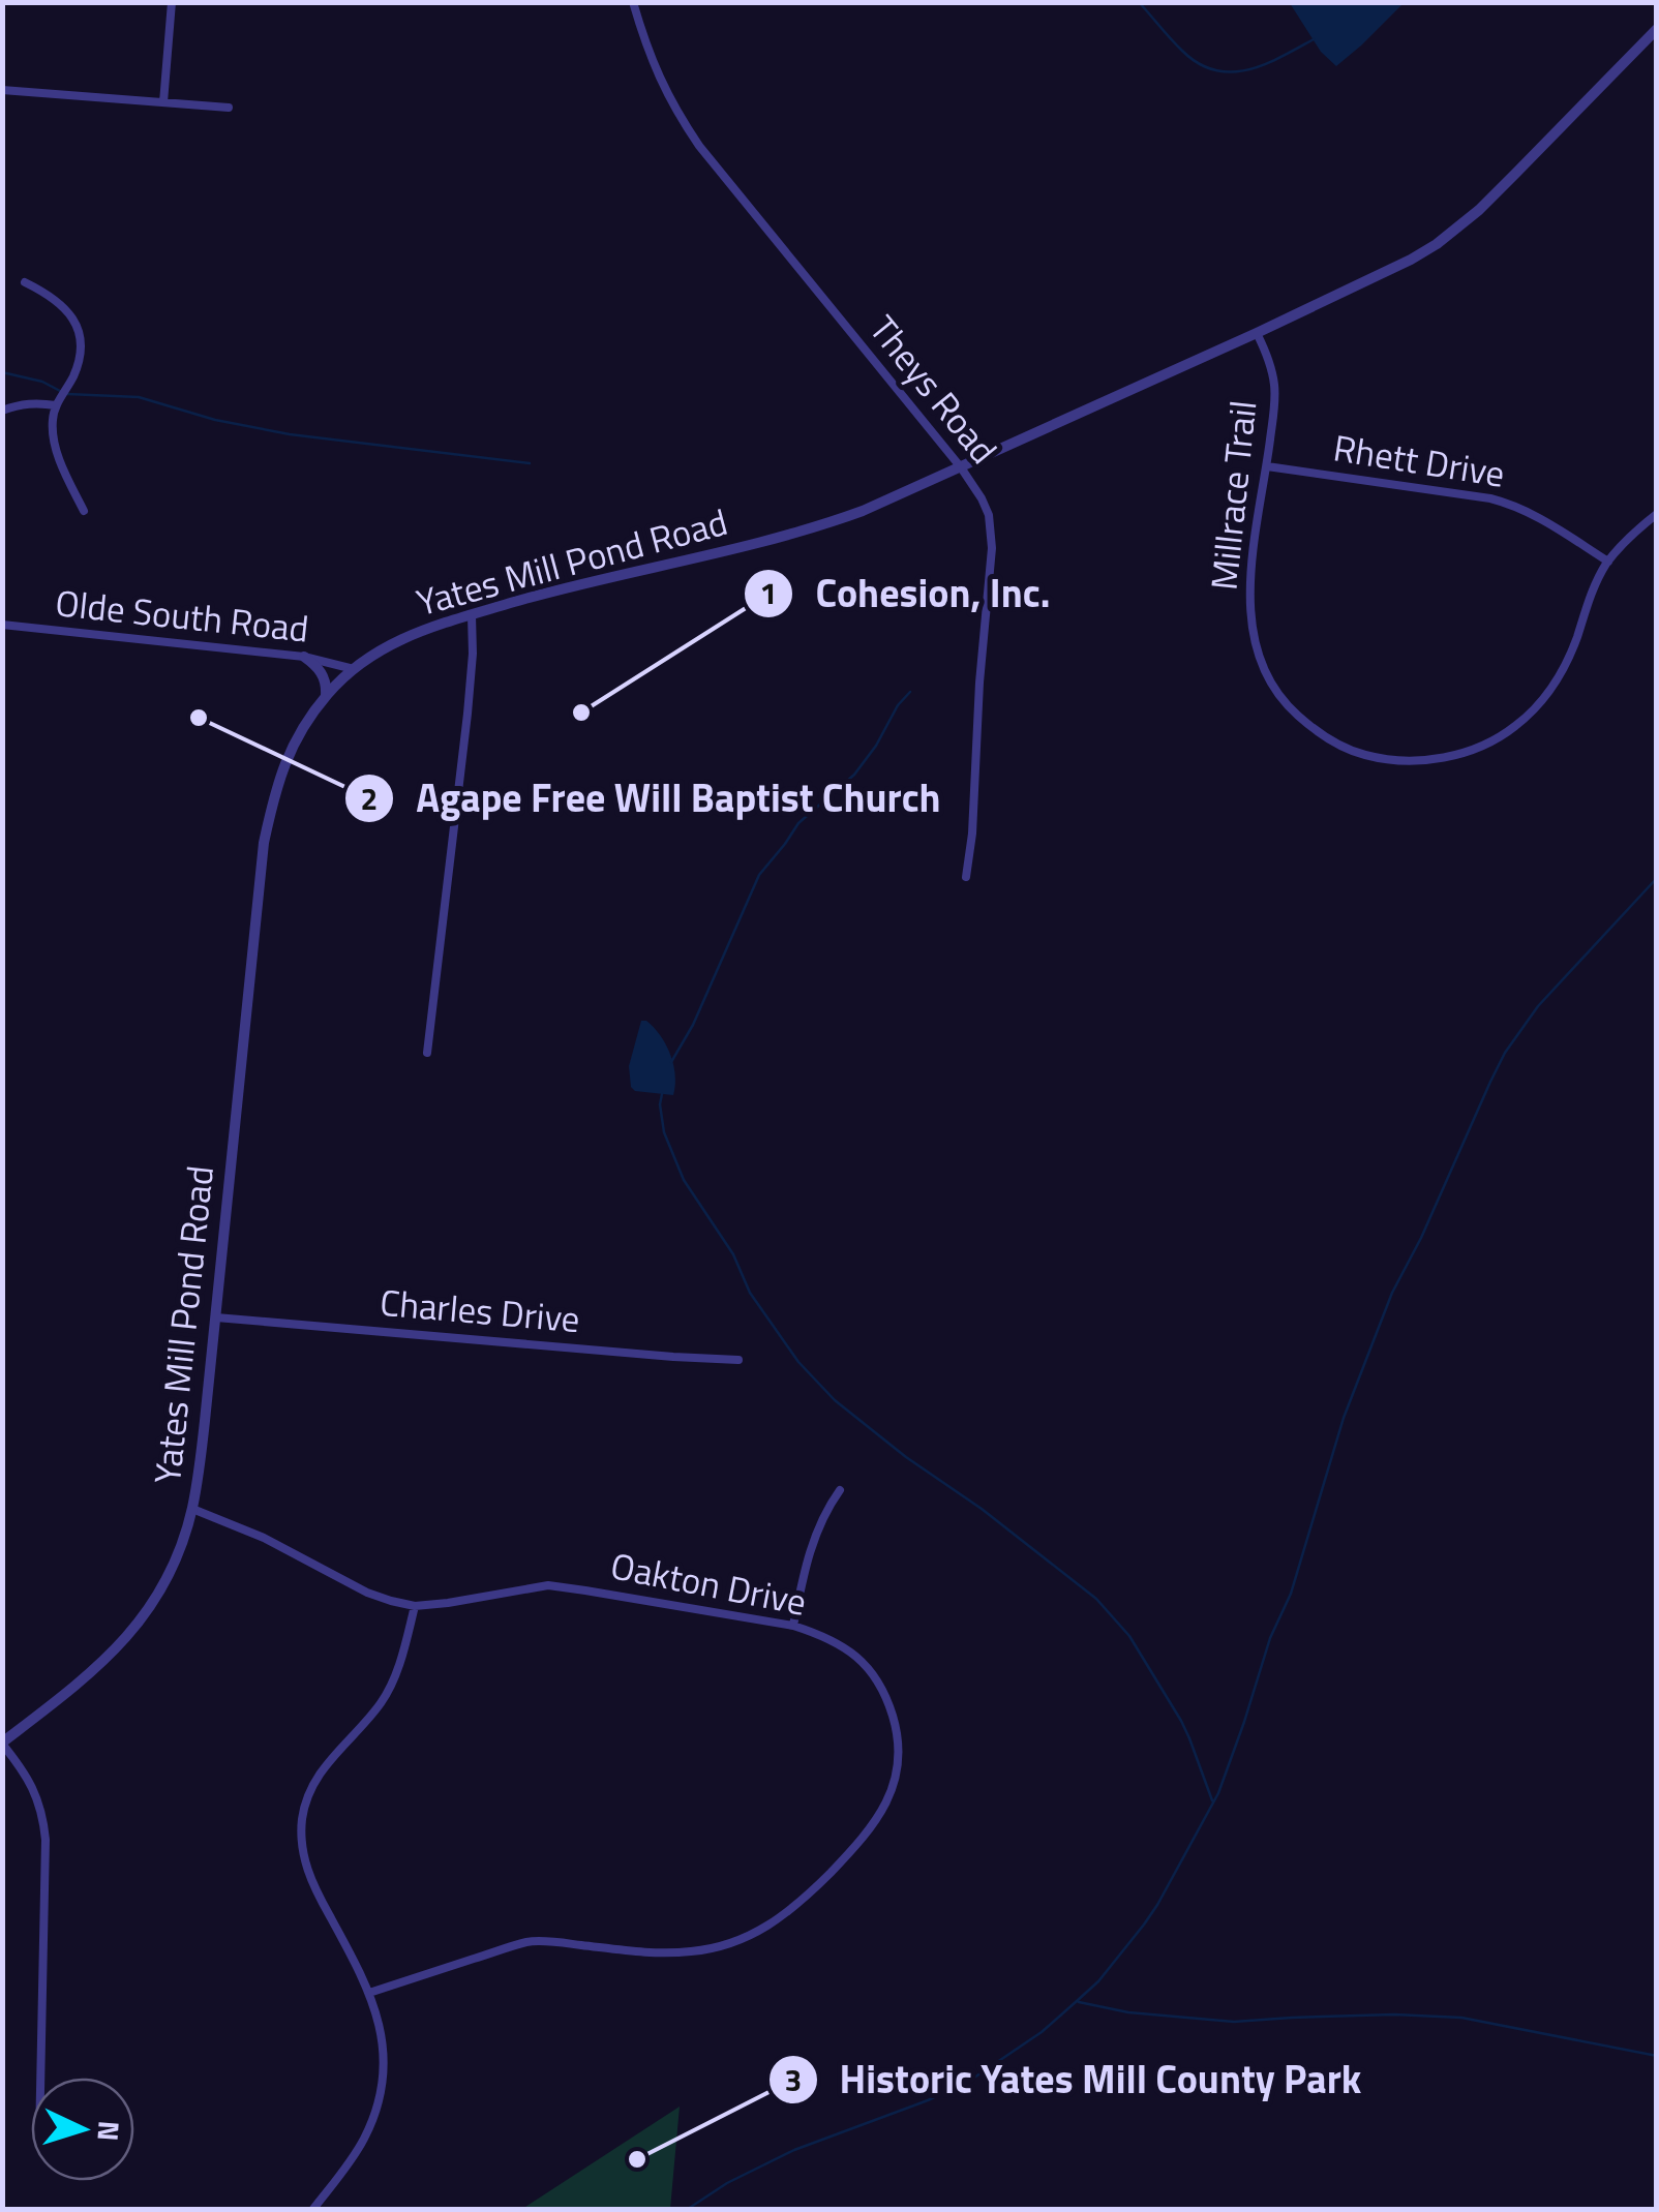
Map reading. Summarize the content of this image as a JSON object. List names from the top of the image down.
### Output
{
  "streets": {
    "street": [
      "Theys Road",
      "Rhett Drive",
      "Millrace Trail",
      "Yates Mill Pond Road",
      "Olde South Road",
      "Charles Drive",
      "Oakton Drive"
    ]
  },
  "crossings": [
    ["Theys Road", "Yates Mill Pond Road"],
    ["Rhett Drive", "Millrace Trail"],
    ["Millrace Trail", "Yates Mill Pond Road"],
    ["Yates Mill Pond Road", "Olde South Road"],
    ["Yates Mill Pond Road", "Charles Drive"],
    ["Yates Mill Pond Road", "Oakton Drive"]
  ],
  "places": ["Cohesion, Inc.", "Agape Free Will Baptist Church", "Historic Yates Mill County Park"],
  "north": "right"
}
